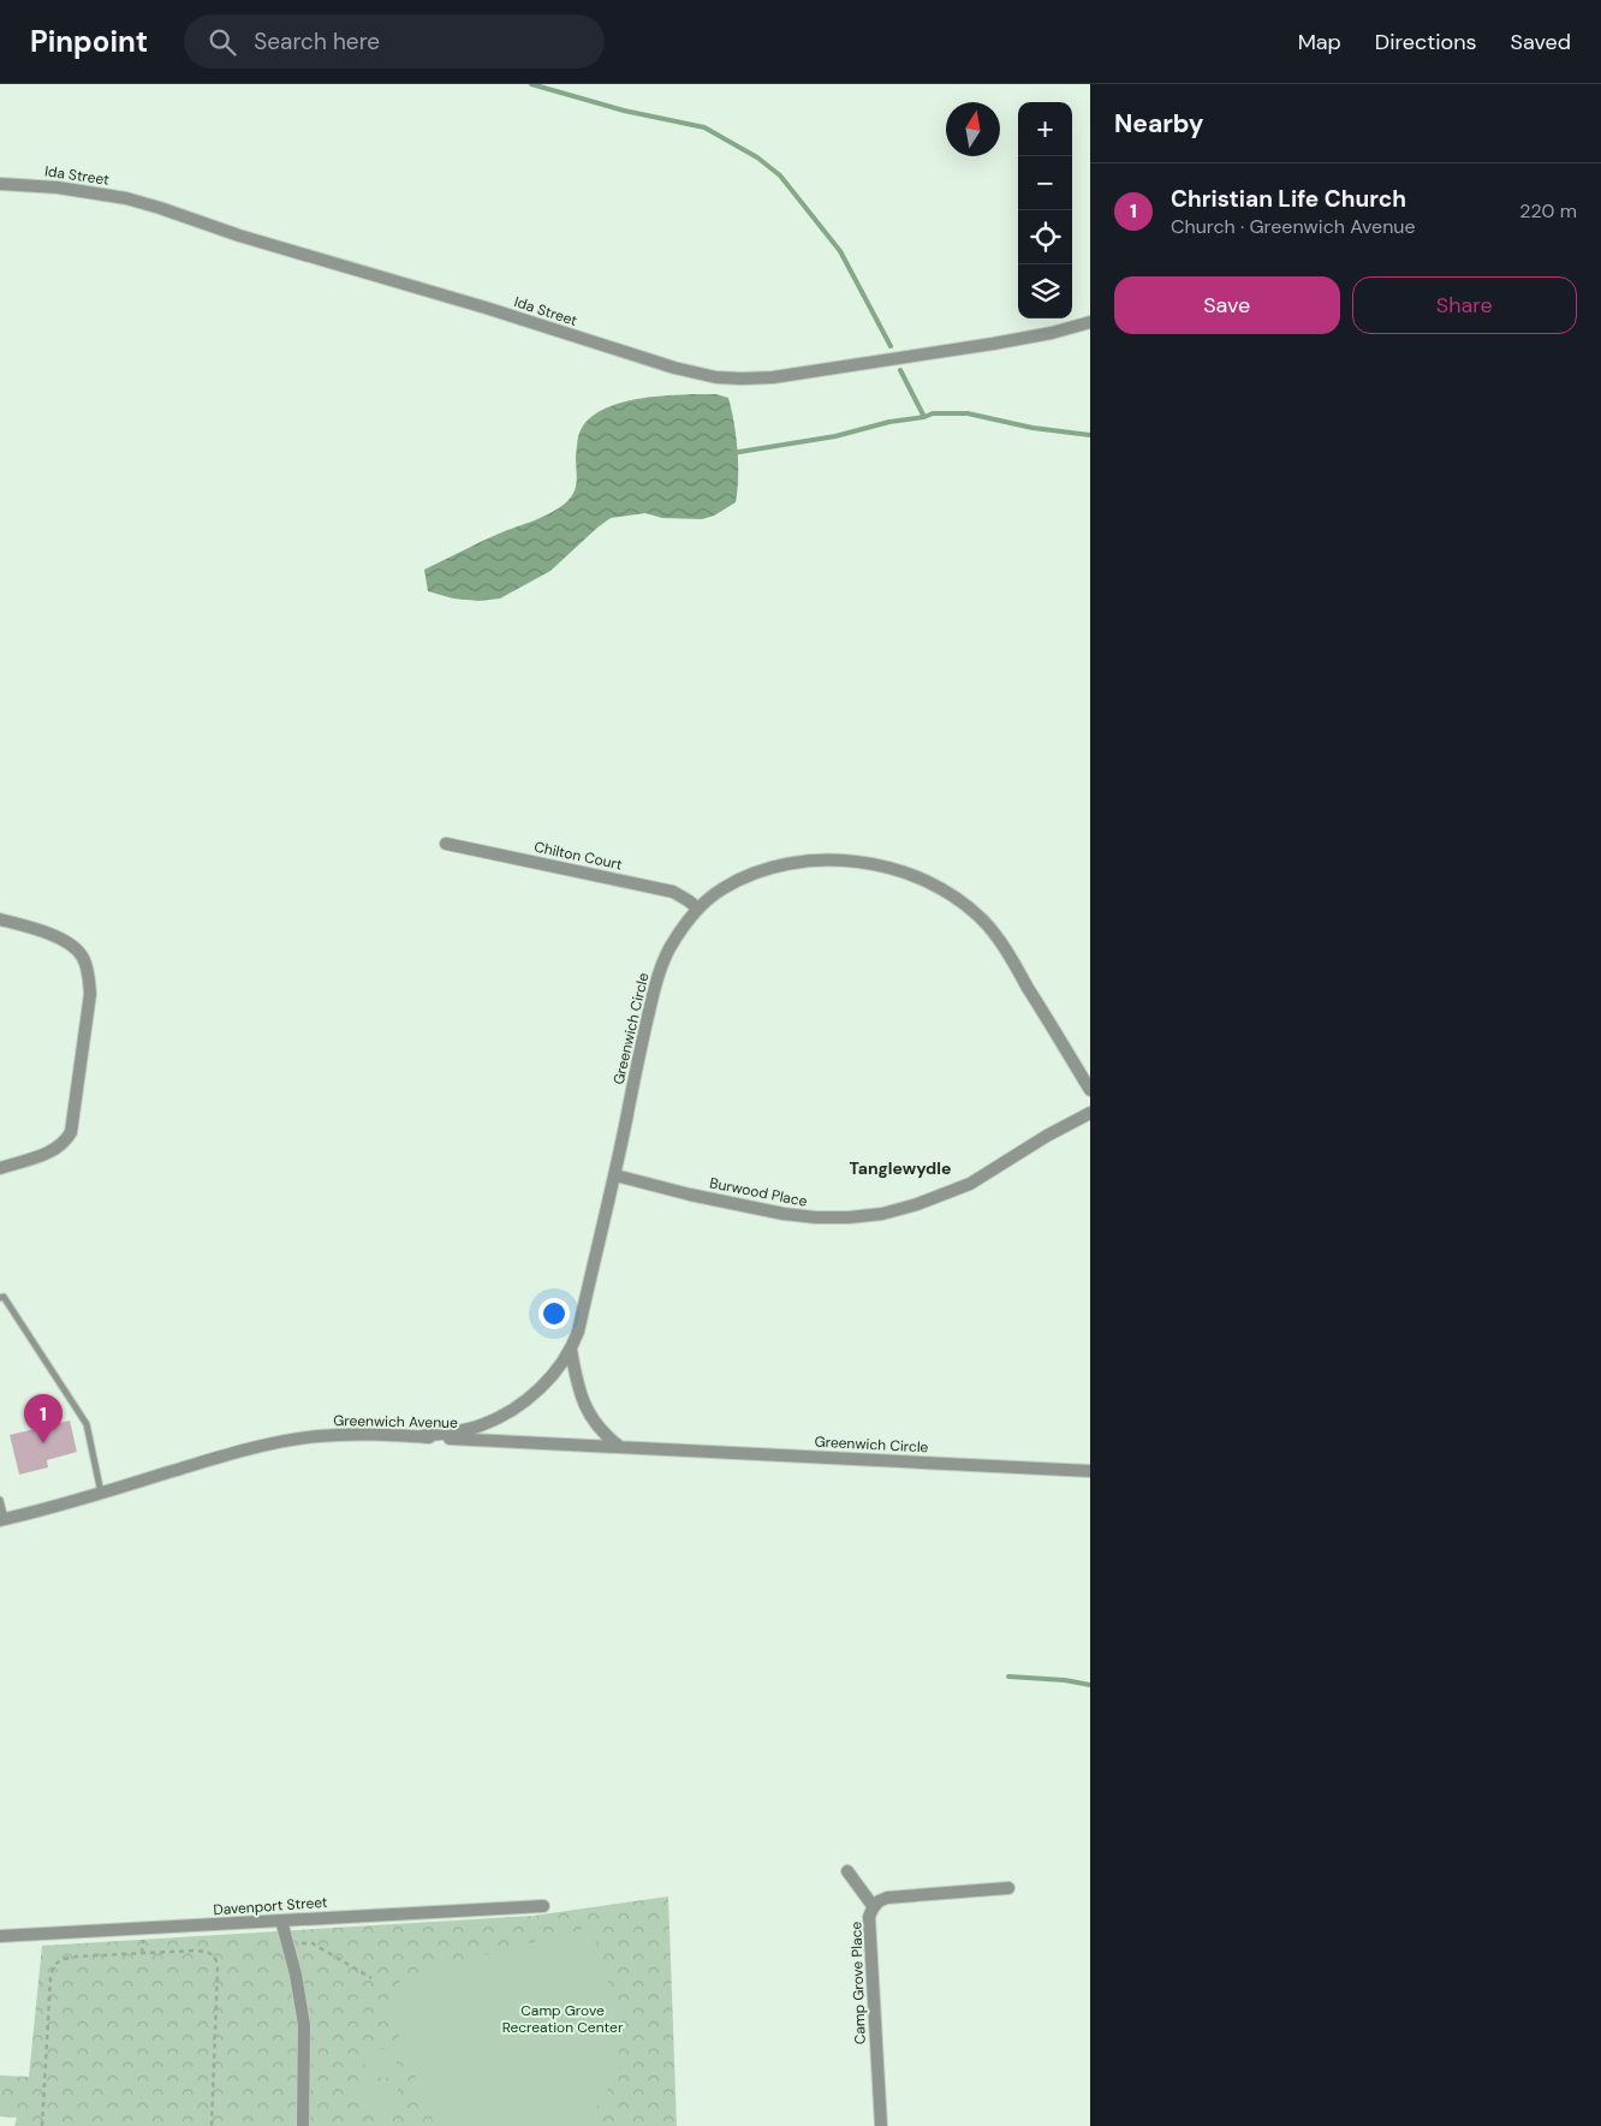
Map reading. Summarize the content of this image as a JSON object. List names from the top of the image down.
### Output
{
  "streets": {
    "street": [
      "Ida Street",
      "Chilton Court",
      "Greenwich Circle",
      "Burwood Place",
      "Greenwich Avenue",
      "Davenport Street",
      "Camp Grove Place"
    ]
  },
  "crossings": [
    ["Chilton Court", "Greenwich Circle"],
    ["Greenwich Circle", "Burwood Place"],
    ["Greenwich Circle", "Greenwich Avenue"]
  ],
  "districts": ["Tanglewydle"],
  "parks": ["Camp Grove Recreation Center"],
  "north": "top",
  "page": {
    "header": "Pinpoint",
    "search": "Search here",
    "nav": ["Map", "Directions", "Saved"],
    "heading": "Nearby",
    "map_buttons": ["+", "−"],
    "list": [
      {
        "mark": "1",
        "name": "Christian Life Church",
        "note": "Church · Greenwich Avenue",
        "value": "220 m"
      }
    ],
    "buttons": ["Save", "Share"],
    "pins": "1"
  }
}
